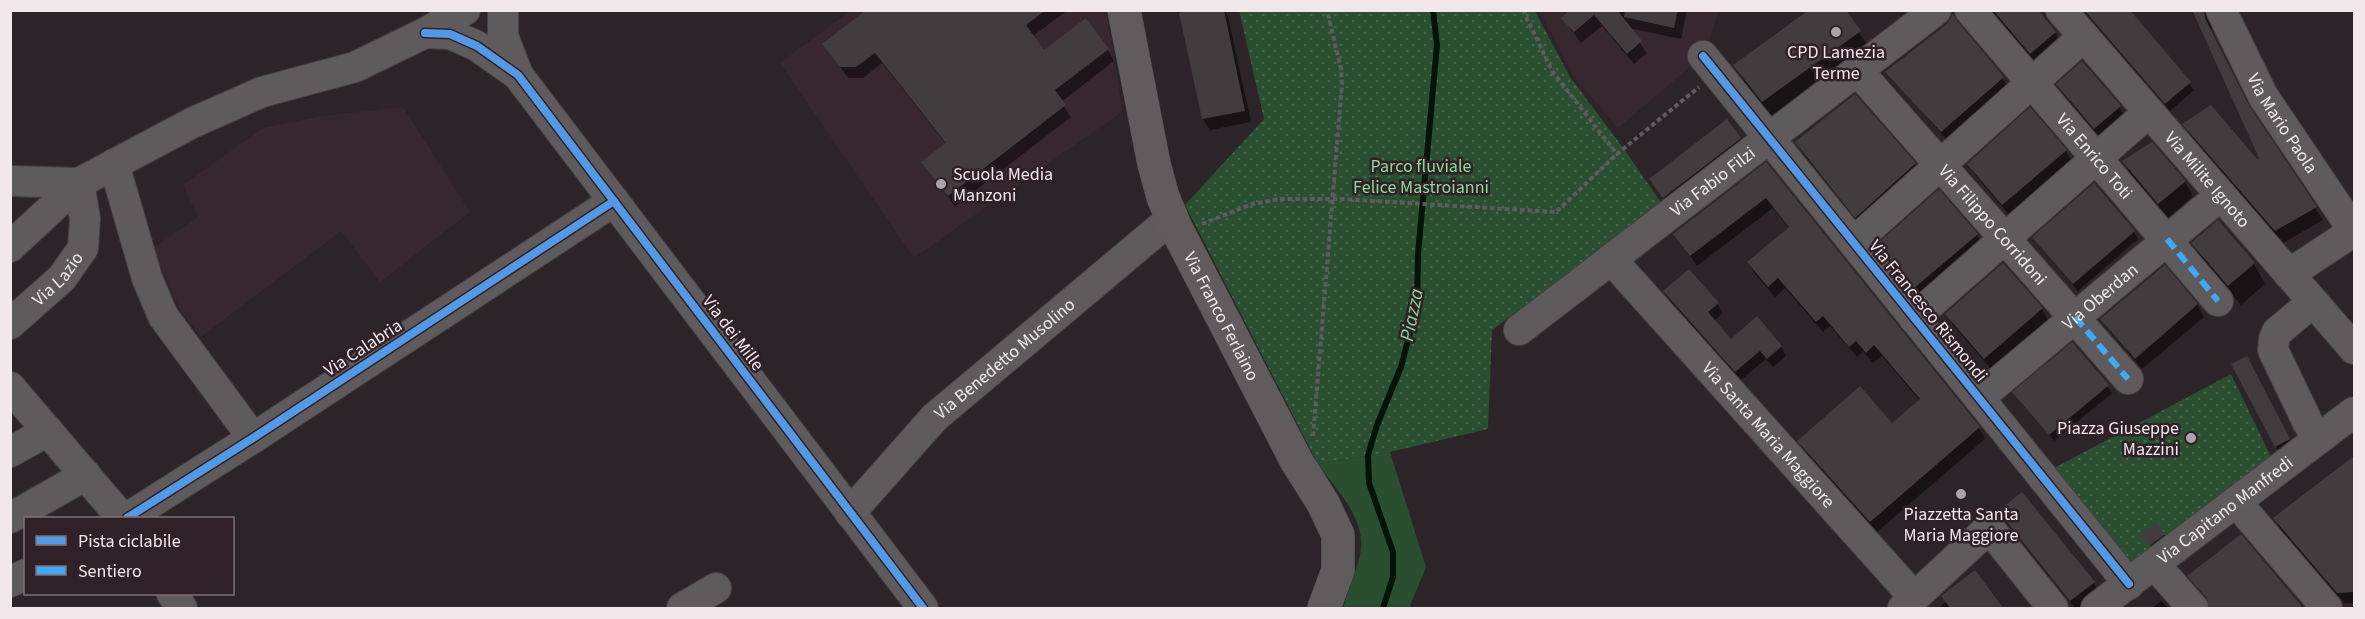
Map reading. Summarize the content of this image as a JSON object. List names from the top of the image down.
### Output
{
  "streets": {
    "main road": ["Via Franco Ferlaino"],
    "street": [
      "Via Mario Paola",
      "Via Enrico Toti",
      "Via Milite Ignoto",
      "Via Fabio Filzi",
      "Via Filippo Corridoni",
      "Via Lazio",
      "Via Oberdan",
      "Via Francesco Rismondi",
      "Via dei Mille",
      "Via Calabria",
      "Via Benedetto Musolino",
      "Via Santa Maria Maggiore",
      "Via Capitano Manfredi"
    ]
  },
  "crossings": [
    ["Via Enrico Toti", "Via Oberdan"],
    ["Via Milite Ignoto", "Via Oberdan"],
    ["Via Fabio Filzi", "Via Filippo Corridoni"],
    ["Via Fabio Filzi", "Via Francesco Rismondi"],
    ["Via Fabio Filzi", "Via Santa Maria Maggiore"],
    ["Via Filippo Corridoni", "Via Oberdan"],
    ["Via Oberdan", "Via Francesco Rismondi"],
    ["Via Francesco Rismondi", "Via Capitano Manfredi"],
    ["Via Franco Ferlaino", "Via Benedetto Musolino"],
    ["Via dei Mille", "Via Calabria"],
    ["Via dei Mille", "Via Benedetto Musolino"]
  ],
  "water": ["Piazza"],
  "parks": ["Parco fluviale Felice Mastroianni"],
  "places": [
    "CPD Lamezia Terme",
    "Scuola Media Manzoni",
    "Piazza Giuseppe Mazzini",
    "Piazzetta Santa Maria Maggiore"
  ],
  "legend": ["Pista ciclabile", "Sentiero"]
}
